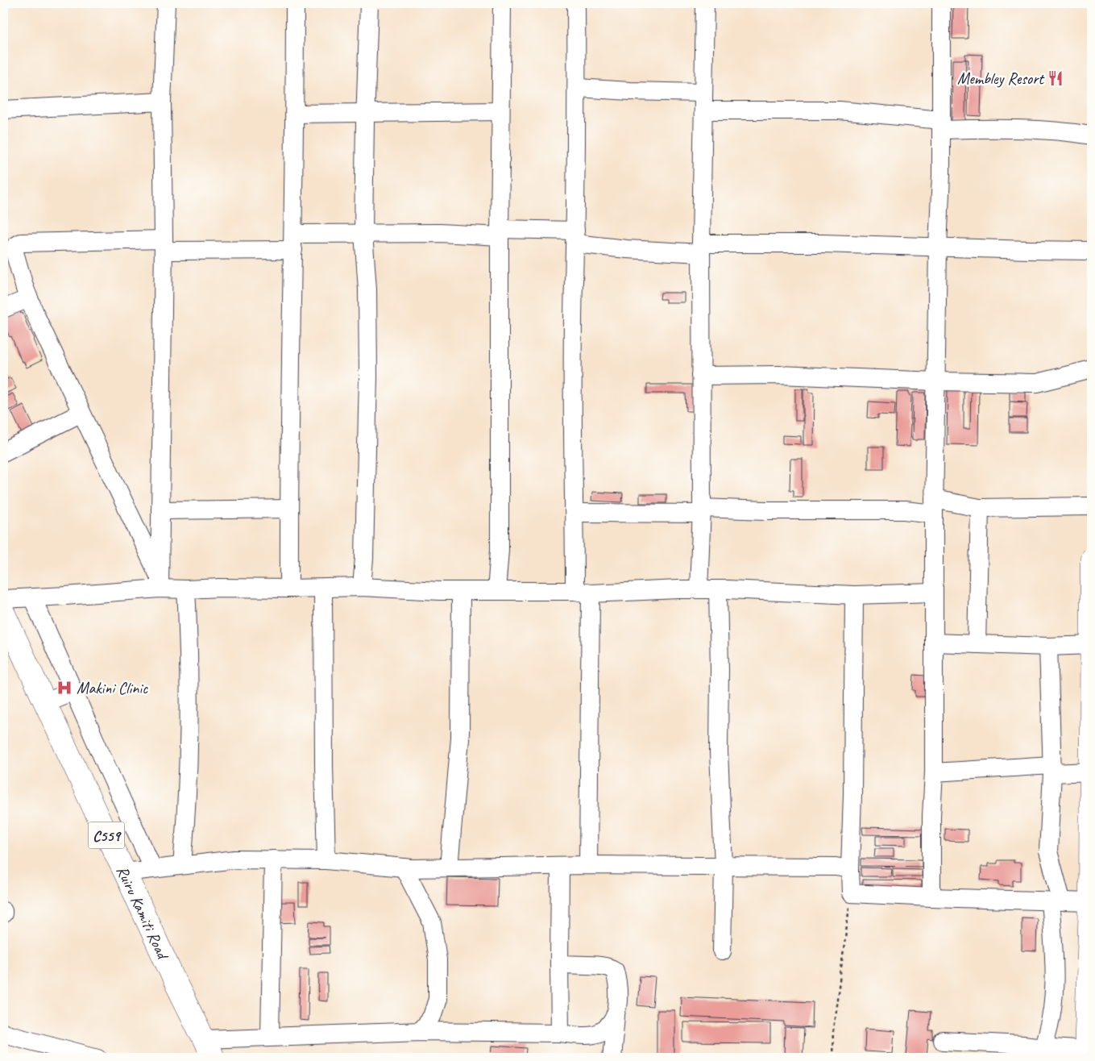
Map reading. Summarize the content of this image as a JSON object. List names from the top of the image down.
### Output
{
  "streets": {
    "main road": ["C559", "Ruiru Kamiti Road"]
  },
  "places": {
    "restaurant": ["Membley Resort"],
    "hospital": ["Makini Clinic"]
  }
}
